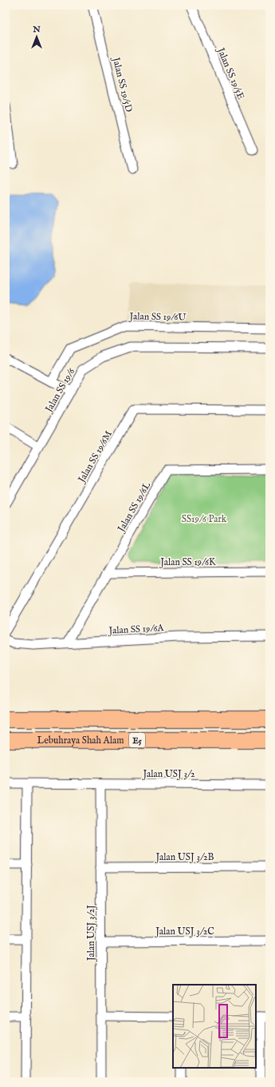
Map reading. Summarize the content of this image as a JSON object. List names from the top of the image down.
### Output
{
  "streets": {
    "highway": ["Lebuhraya Shah Alam", "E5"],
    "street": [
      "Jalan SS 19/5E",
      "Jalan SS 19/5D",
      "Jalan SS 19/6U",
      "Jalan SS 19/6",
      "Jalan SS 19/6M",
      "Jalan SS 19/6L",
      "Jalan SS 19/6K",
      "Jalan SS 19/6A",
      "Jalan USJ 3/2",
      "Jalan USJ 3/2B",
      "Jalan USJ 3/2C",
      "Jalan USJ 3/2J"
    ]
  },
  "crossings": [
    ["Jalan SS 19/6L", "Jalan SS 19/6K"],
    ["Jalan SS 19/6L", "Jalan SS 19/6A"],
    ["Jalan USJ 3/2", "Jalan USJ 3/2J"],
    ["Jalan USJ 3/2B", "Jalan USJ 3/2J"],
    ["Jalan USJ 3/2C", "Jalan USJ 3/2J"]
  ],
  "parks": ["SS19/6 Park"],
  "north": "top"
}
